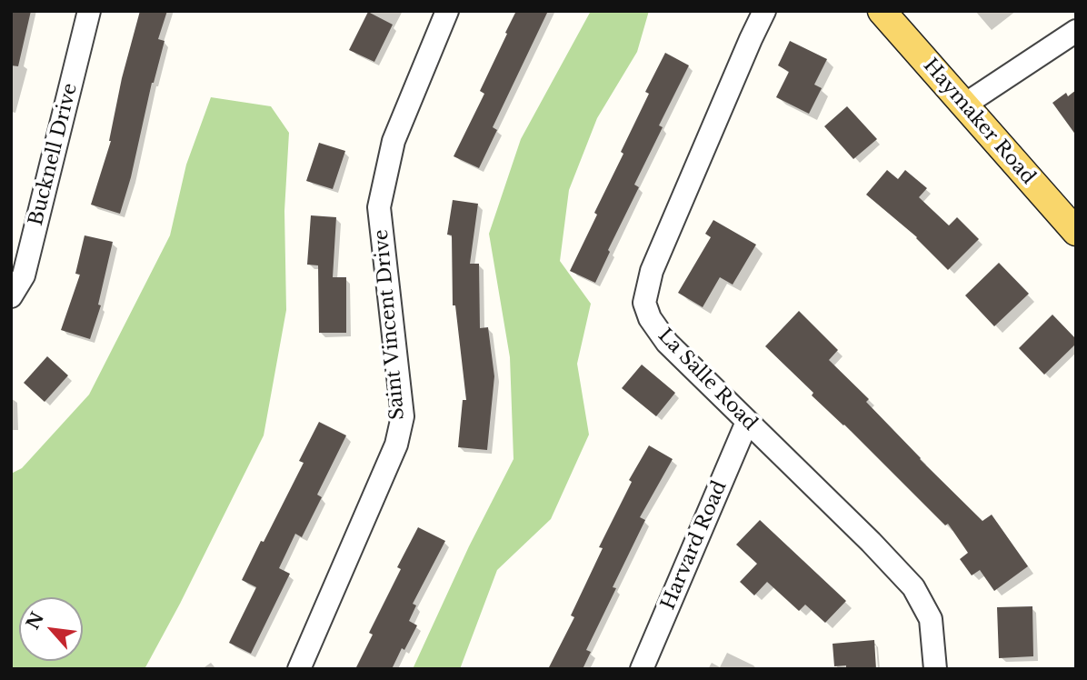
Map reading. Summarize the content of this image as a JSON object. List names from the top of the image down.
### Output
{
  "streets": {
    "main road": ["Haymaker Road"],
    "street": [
      "Bucknell Drive",
      "Saint Vincent Drive",
      "La Salle Road",
      "Harvard Road"
    ]
  },
  "crossings": [
    ["La Salle Road", "Harvard Road"]
  ],
  "north": "top left"
}
